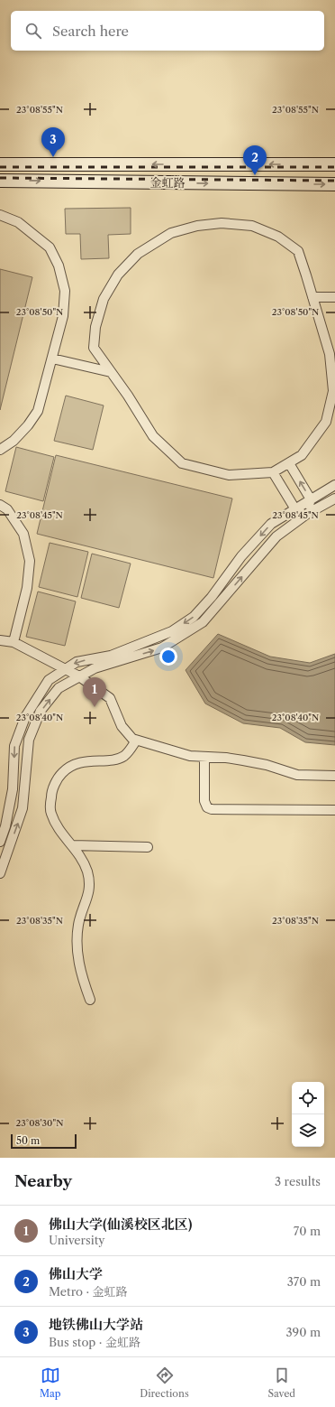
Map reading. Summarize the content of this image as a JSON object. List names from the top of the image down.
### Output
{
  "streets": {
    "street": ["金虹路"]
  },
  "scale_bar": "50 m",
  "page": {
    "search": "Search here",
    "pins": ["3", "2", "1"],
    "scale": "50 m",
    "heading": ["Nearby", "3 results"],
    "list": [
      {
        "mark": "1",
        "name": "佛山大学(仙溪校区北区)",
        "note": "University",
        "value": "70 m"
      },
      {
        "mark": "2",
        "name": "佛山大学",
        "note": "Metro · 金虹路",
        "value": "370 m"
      },
      {
        "mark": "3",
        "name": "地铁佛山大学站",
        "note": "Bus stop · 金虹路",
        "value": "390 m"
      }
    ],
    "nav": ["Map", "Directions", "Saved"]
  },
  "coordinates": [
    "23°08'55\"N",
    "23°08'50\"N",
    "23°08'45\"N",
    "23°08'40\"N",
    "23°08'35\"N",
    "23°08'30\"N"
  ]
}
